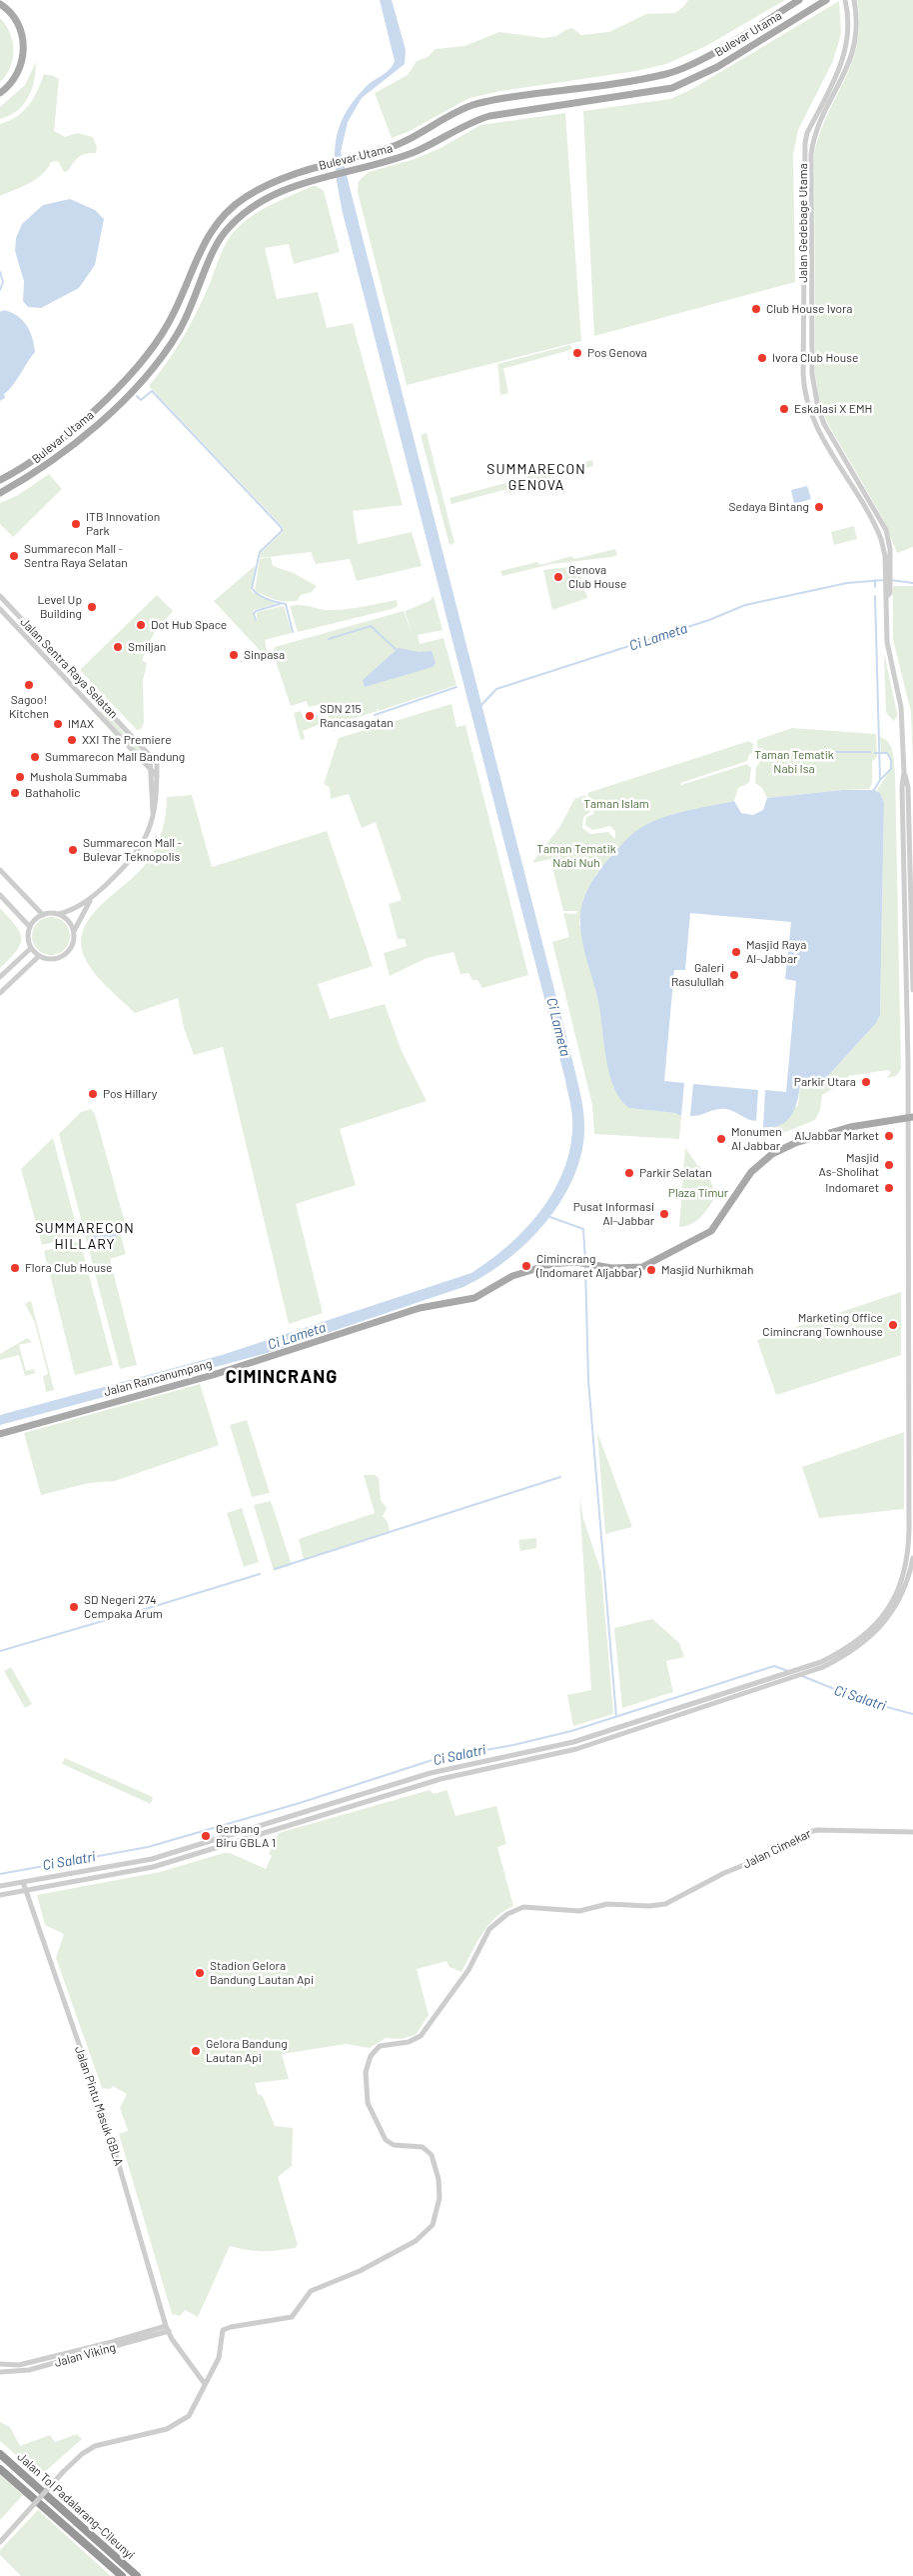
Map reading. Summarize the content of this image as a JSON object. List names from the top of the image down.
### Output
{
  "streets": {
    "highway": ["Jalan Tol Padalarang–Cileunyi"],
    "main road": ["Bulevar Utama", "Jalan Rancanumpang"],
    "street": [
      "Jalan Gedebage Utama",
      "Jalan Sentra Raya Selatan",
      "Jalan Cimekar",
      "Jalan Pintu Masuk GBLA",
      "Jalan Viking"
    ]
  },
  "crossings": [
    ["Jalan Cimekar", "Jalan Pintu Masuk GBLA"],
    ["Jalan Pintu Masuk GBLA", "Jalan Viking"]
  ],
  "districts": ["SUMMARECON GENOVA", "SUMMARECON HILLARY", "CIMINCRANG"],
  "water": ["Ci Lameta", "Ci Salatri"],
  "parks": [
    "Taman Tematik Nabi Isa",
    "Taman Islam",
    "Taman Tematik Nabi Nuh",
    "Plaza Timur"
  ],
  "places": [
    "Club House Ivora",
    "Pos Genova",
    "Ivora Club House",
    "Eskalasi X EMH",
    "Sedaya Bintang",
    "ITB Innovation Park",
    "Summarecon Mall - Sentra Raya Selatan",
    "Genova Club House",
    "Level Up Building",
    "Dot Hub Space",
    "Smiljan",
    "Sinpasa",
    "Sagoo! Kitchen",
    "SDN 215 Rancasagatan",
    "IMAX",
    "XXI The Premiere",
    "Summarecon Mall Bandung",
    "Mushola Summaba",
    "Bathaholic",
    "Summarecon Mall - Bulevar Teknopolis",
    "Masjid Raya Al-Jabbar",
    "Galeri Rasulullah",
    "Parkir Utara",
    "Pos Hillary",
    "AlJabbar Market",
    "Monumen Al Jabbar",
    "Masjid As-Sholihat",
    "Parkir Selatan",
    "Indomaret",
    "Pusat Informasi Al-Jabbar",
    "Cimincrang (Indomaret Aljabbar)",
    "Flora Club House",
    "Masjid Nurhikmah",
    "Marketing Office Cimincrang Townhouse",
    "SD Negeri 274 Cempaka Arum",
    "Gerbang Biru GBLA 1",
    "Stadion Gelora Bandung Lautan Api",
    "Gelora Bandung Lautan Api"
  ]
}
